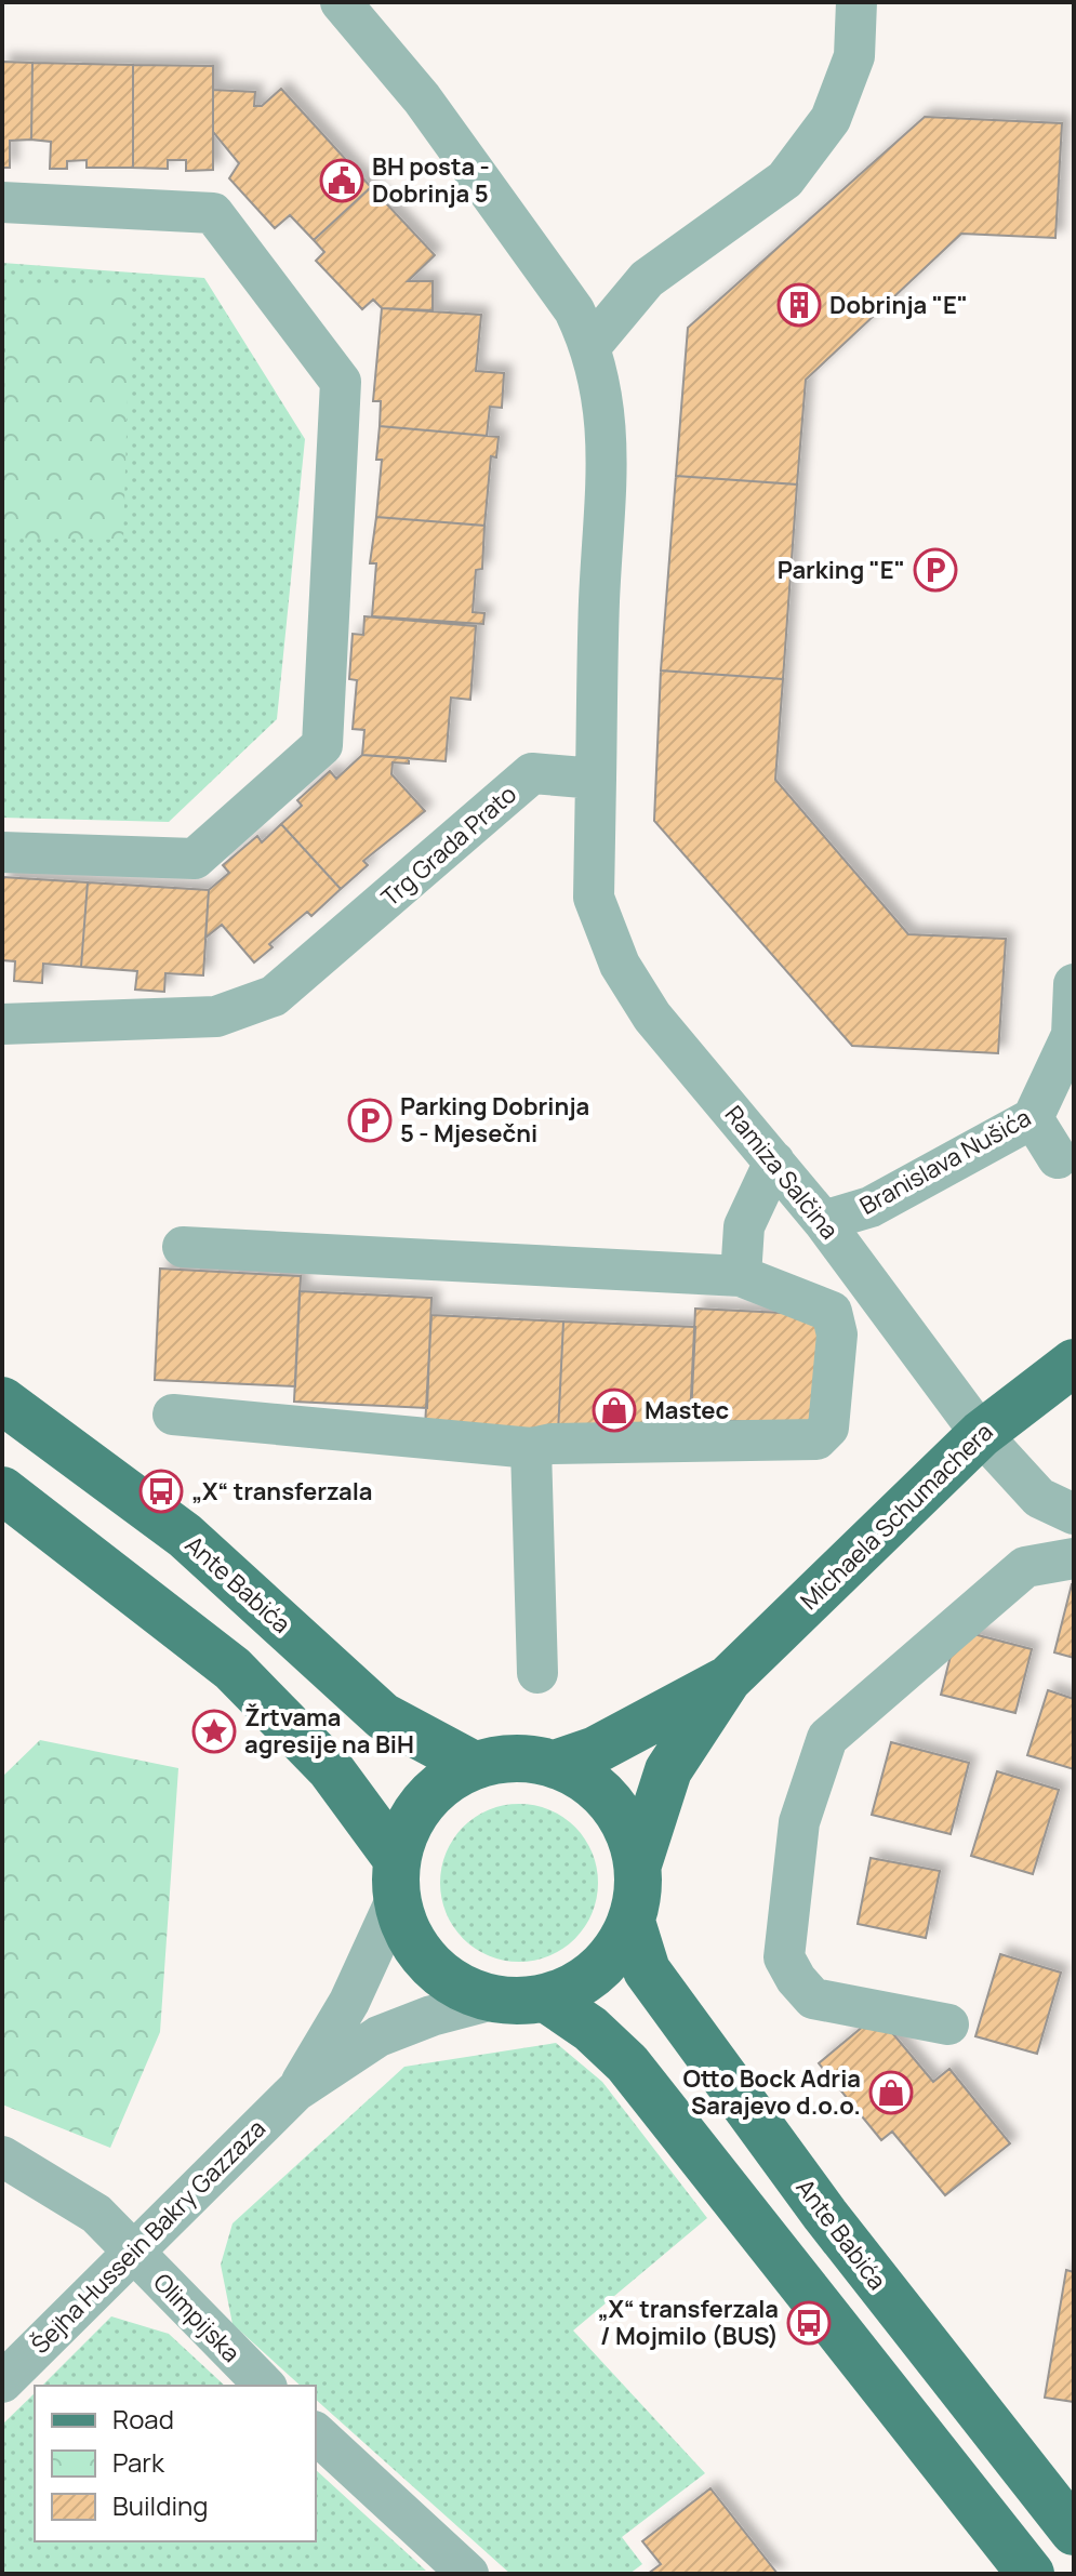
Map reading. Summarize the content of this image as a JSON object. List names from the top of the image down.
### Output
{
  "streets": {
    "main road": ["Michaela Schumachera", "Ante Babića"],
    "street": [
      "Trg Grada Prato",
      "Branislava Nušića",
      "Ramiza Salčina",
      "Šejha Hussein Bakry Gazzaza",
      "Olimpijska"
    ]
  },
  "crossings": [
    ["Trg Grada Prato", "Ramiza Salčina"],
    ["Branislava Nušića", "Ramiza Salčina"],
    ["Ramiza Salčina", "Michaela Schumachera"],
    ["Ante Babića", "Šejha Hussein Bakry Gazzaza"],
    ["Šejha Hussein Bakry Gazzaza", "Olimpijska"]
  ],
  "places": {
    "public building": ["BH posta - Dobrinja 5"],
    "building": ["Dobrinja \"E\""],
    "parking": ["Parking \"E\"", "Parking Dobrinja 5 - Mjesečni"],
    "shop": ["Mastec", "Otto Bock Adria Sarajevo d.o.o."],
    "bus stop": ["„X“ transferzala", "„X“ transferzala / Mojmilo (BUS)"],
    "place": ["Žrtvama agresije na BiH"]
  },
  "legend": ["Road", "Park", "Building"]
}
